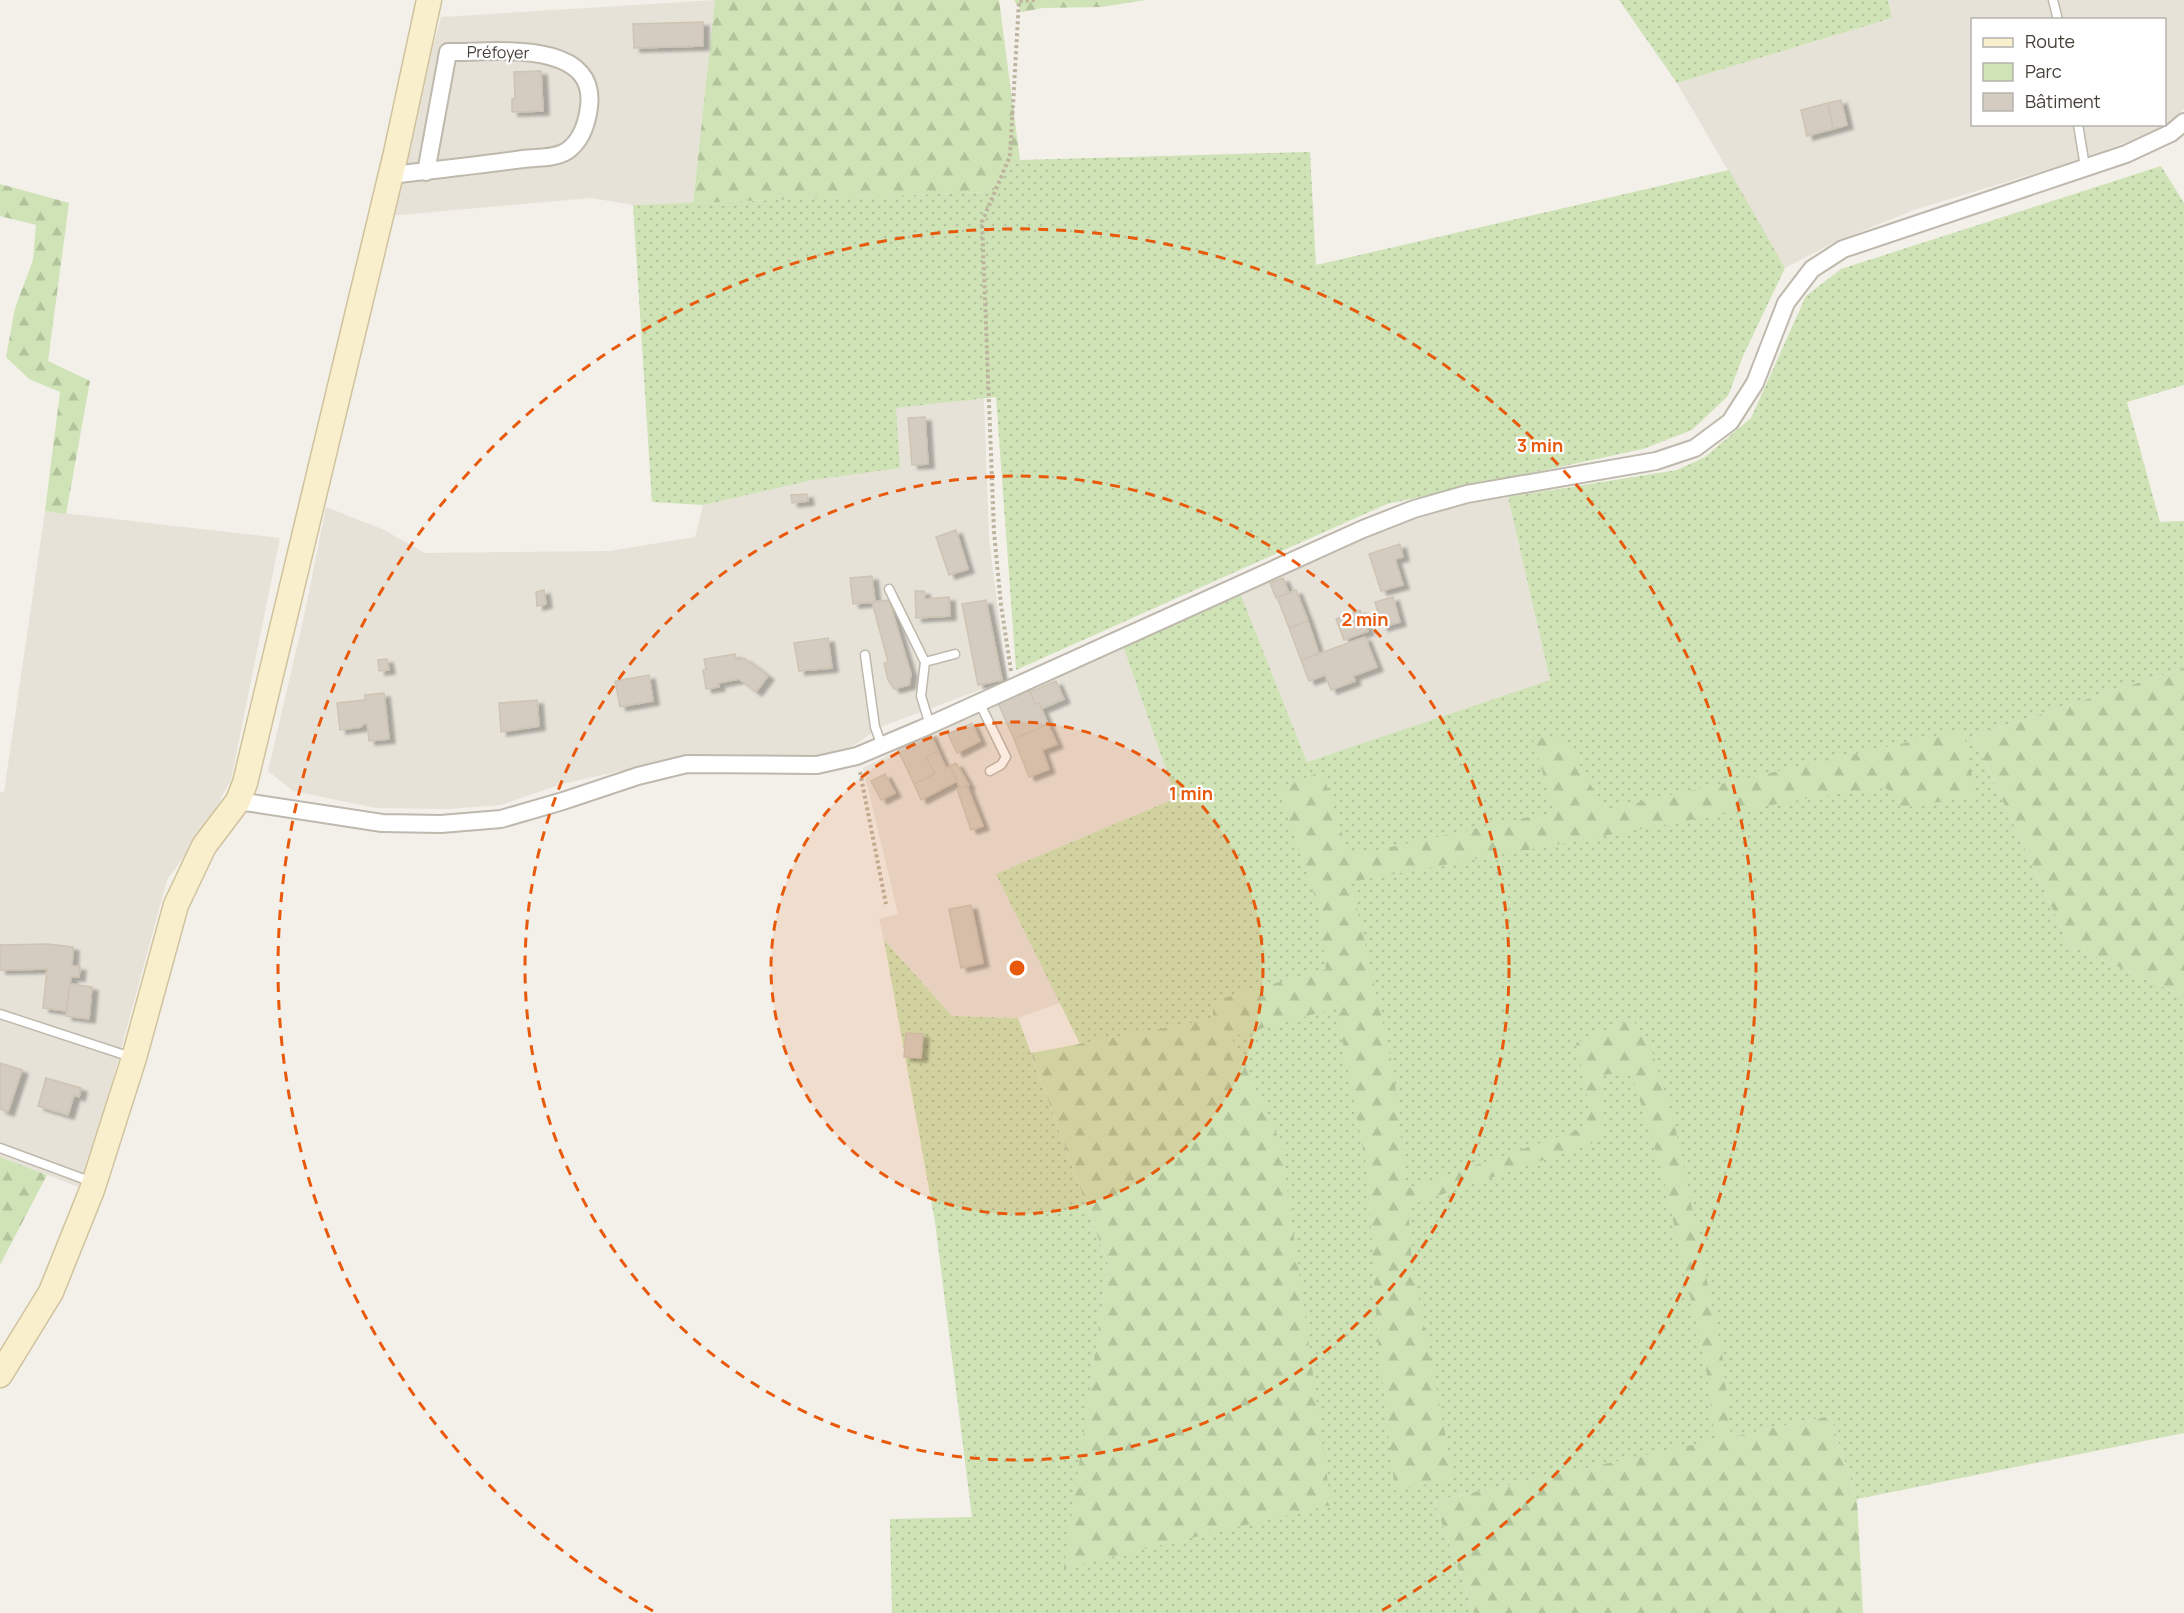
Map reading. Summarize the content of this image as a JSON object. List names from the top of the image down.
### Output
{
  "streets": {
    "street": ["Préfoyer"]
  },
  "legend": ["Route", "Parc", "Bâtiment"],
  "rings": ["3 min", "2 min", "1 min"]
}
